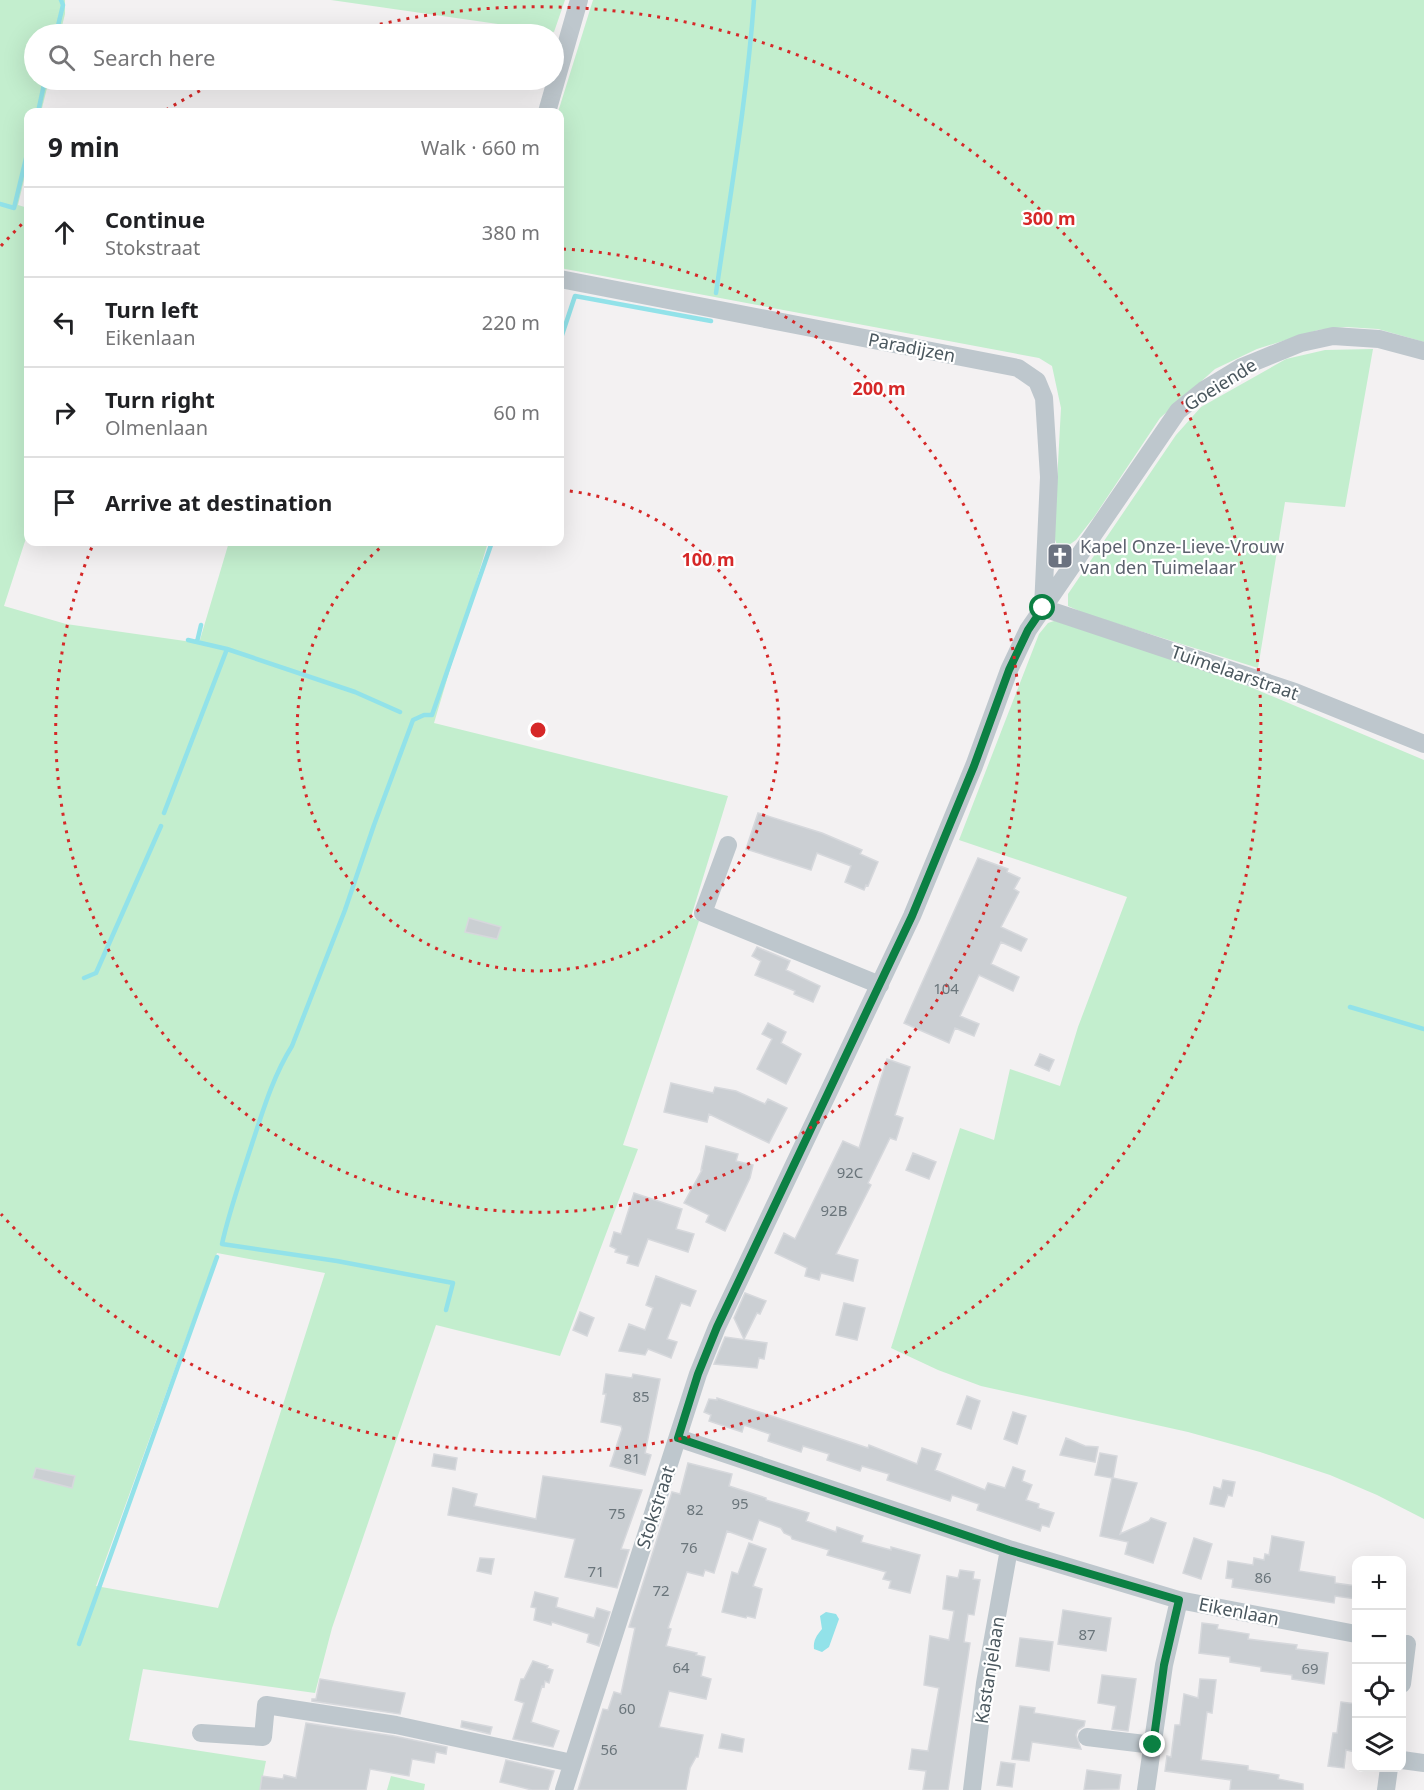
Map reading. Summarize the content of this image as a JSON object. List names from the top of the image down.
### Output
{
  "streets": {
    "street": [
      "Paradijzen",
      "Goeiende",
      "Tuimelaarstraat",
      "Stokstraat",
      "Eikenlaan",
      "Kastanjelaan"
    ]
  },
  "crossings": [
    ["Paradijzen", "Goeiende"],
    ["Paradijzen", "Tuimelaarstraat"],
    ["Paradijzen", "Stokstraat"],
    ["Goeiende", "Tuimelaarstraat"],
    ["Goeiende", "Stokstraat"],
    ["Tuimelaarstraat", "Stokstraat"],
    ["Stokstraat", "Eikenlaan"],
    ["Eikenlaan", "Kastanjelaan"]
  ],
  "places": {
    "church": ["Kapel Onze-Lieve-Vrouw van den Tuimelaar"]
  },
  "house_numbers": [
    "104",
    "92C",
    "92B",
    "85",
    "81",
    "95",
    "82",
    "75",
    "76",
    "71",
    "86",
    "72",
    "87",
    "64",
    "69",
    "60",
    "56"
  ],
  "page": {
    "search": "Search here",
    "heading": ["9 min", "Walk · 660 m"],
    "list": [
      ["Continue", "Stokstraat", "380 m"],
      ["Turn left", "Eikenlaan", "220 m"],
      ["Turn right", "Olmenlaan", "60 m"],
      "Arrive at destination"
    ],
    "map_buttons": ["+", "−"]
  },
  "rings": ["300 m", "200 m", "100 m"]
}
